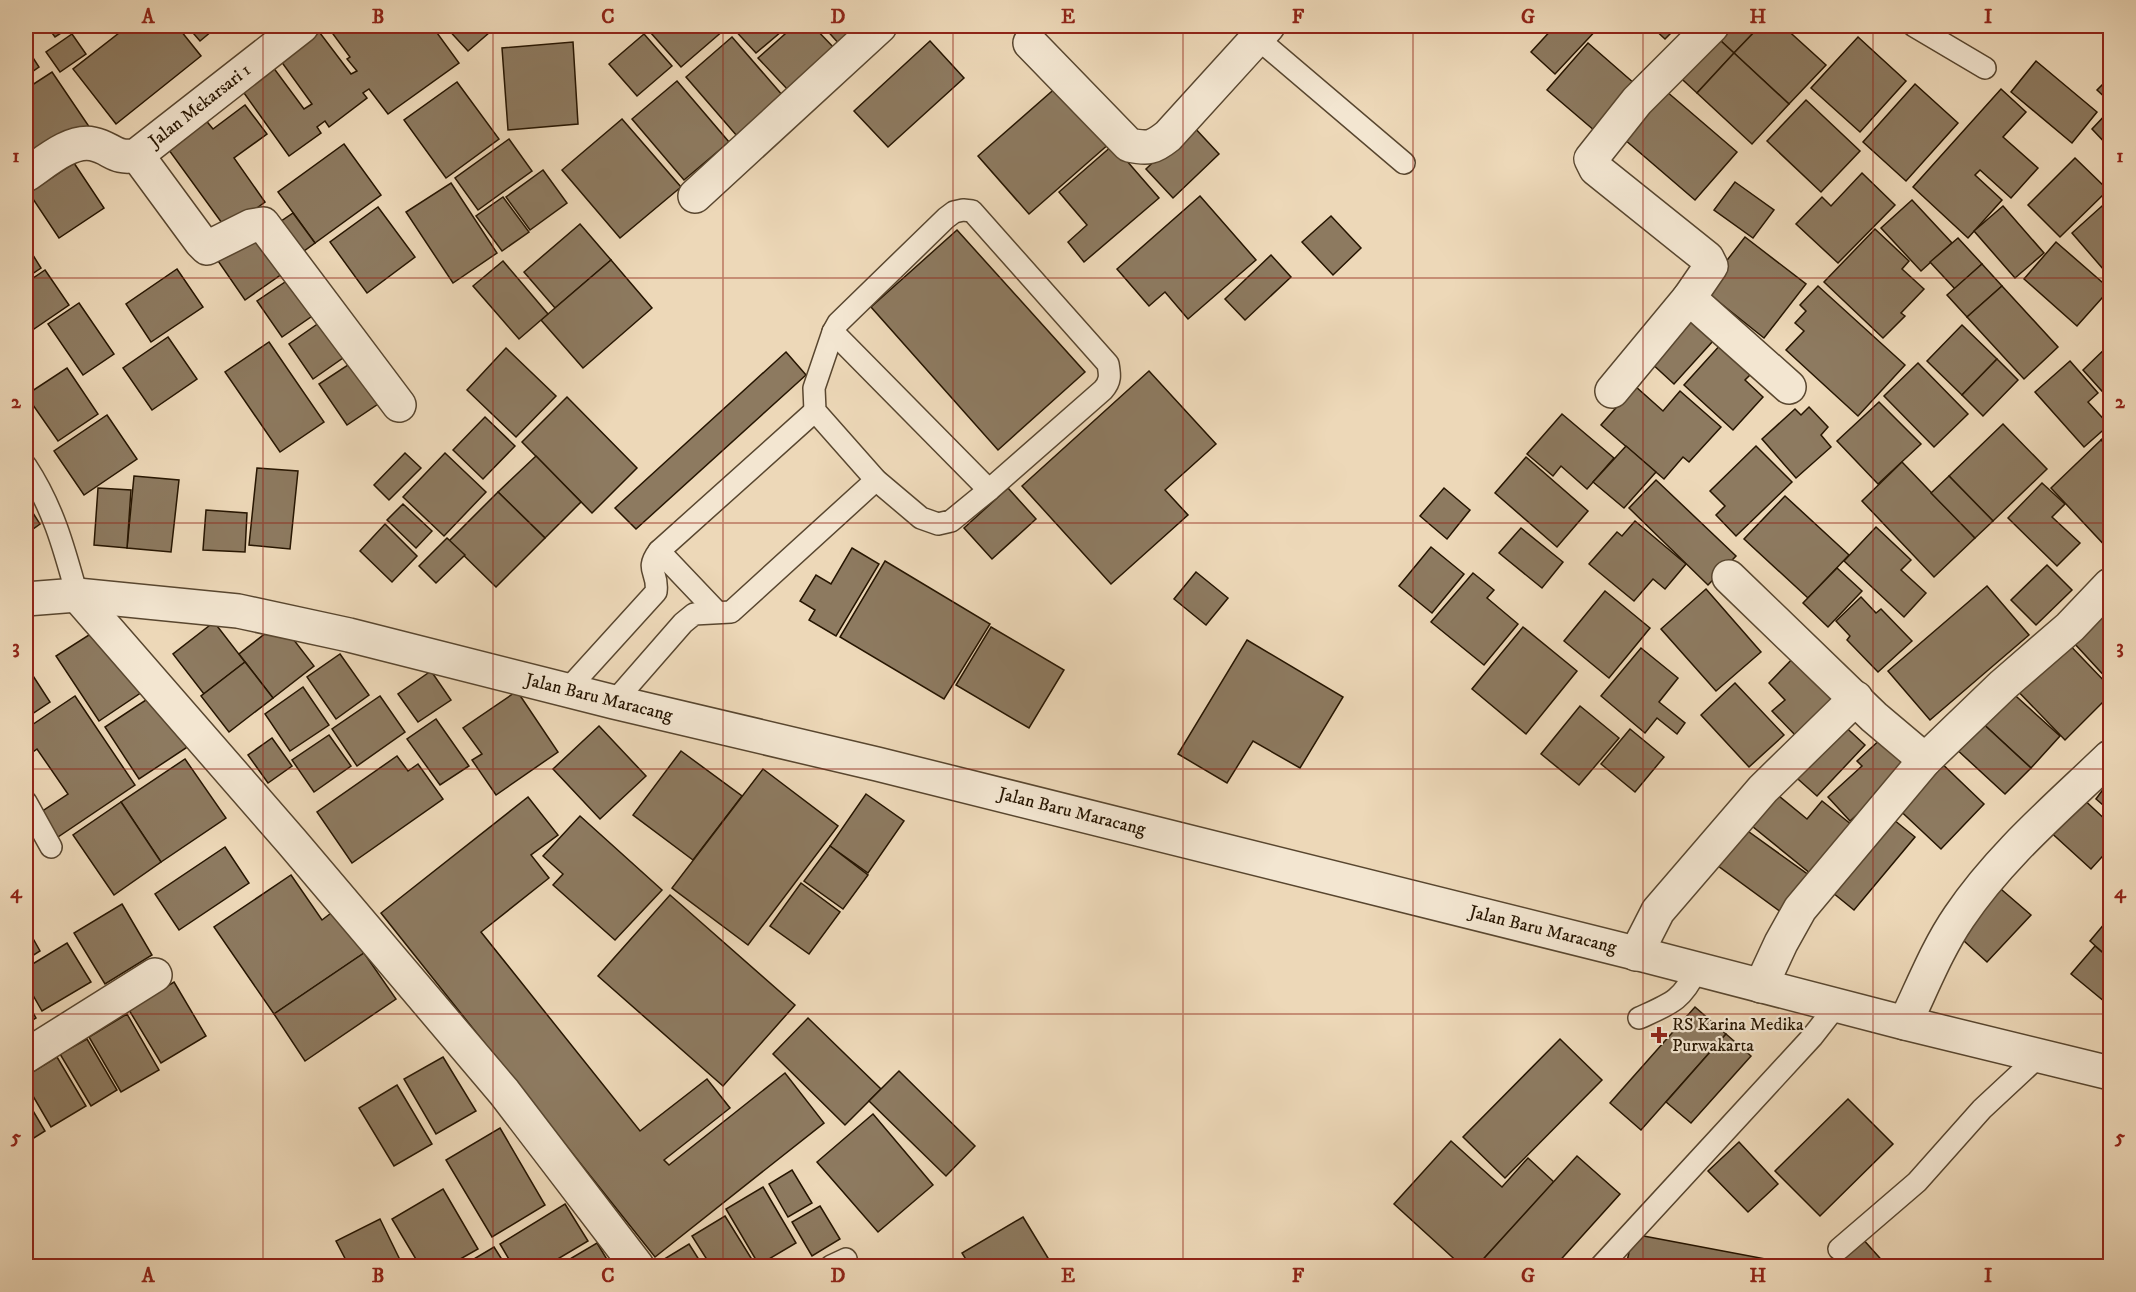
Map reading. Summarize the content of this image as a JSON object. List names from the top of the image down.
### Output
{
  "streets": {
    "street": ["Jalan Mekarsari 1", "Jalan Baru Maracang"]
  },
  "places": {
    "health": ["RS Karina Medika Purwakarta"]
  },
  "grid": {
    "columns": [
      "A",
      "B",
      "C",
      "D",
      "E",
      "F",
      "G",
      "H",
      "I"
    ],
    "rows": [
      "1",
      "2",
      "3",
      "4",
      "5"
    ]
  }
}
